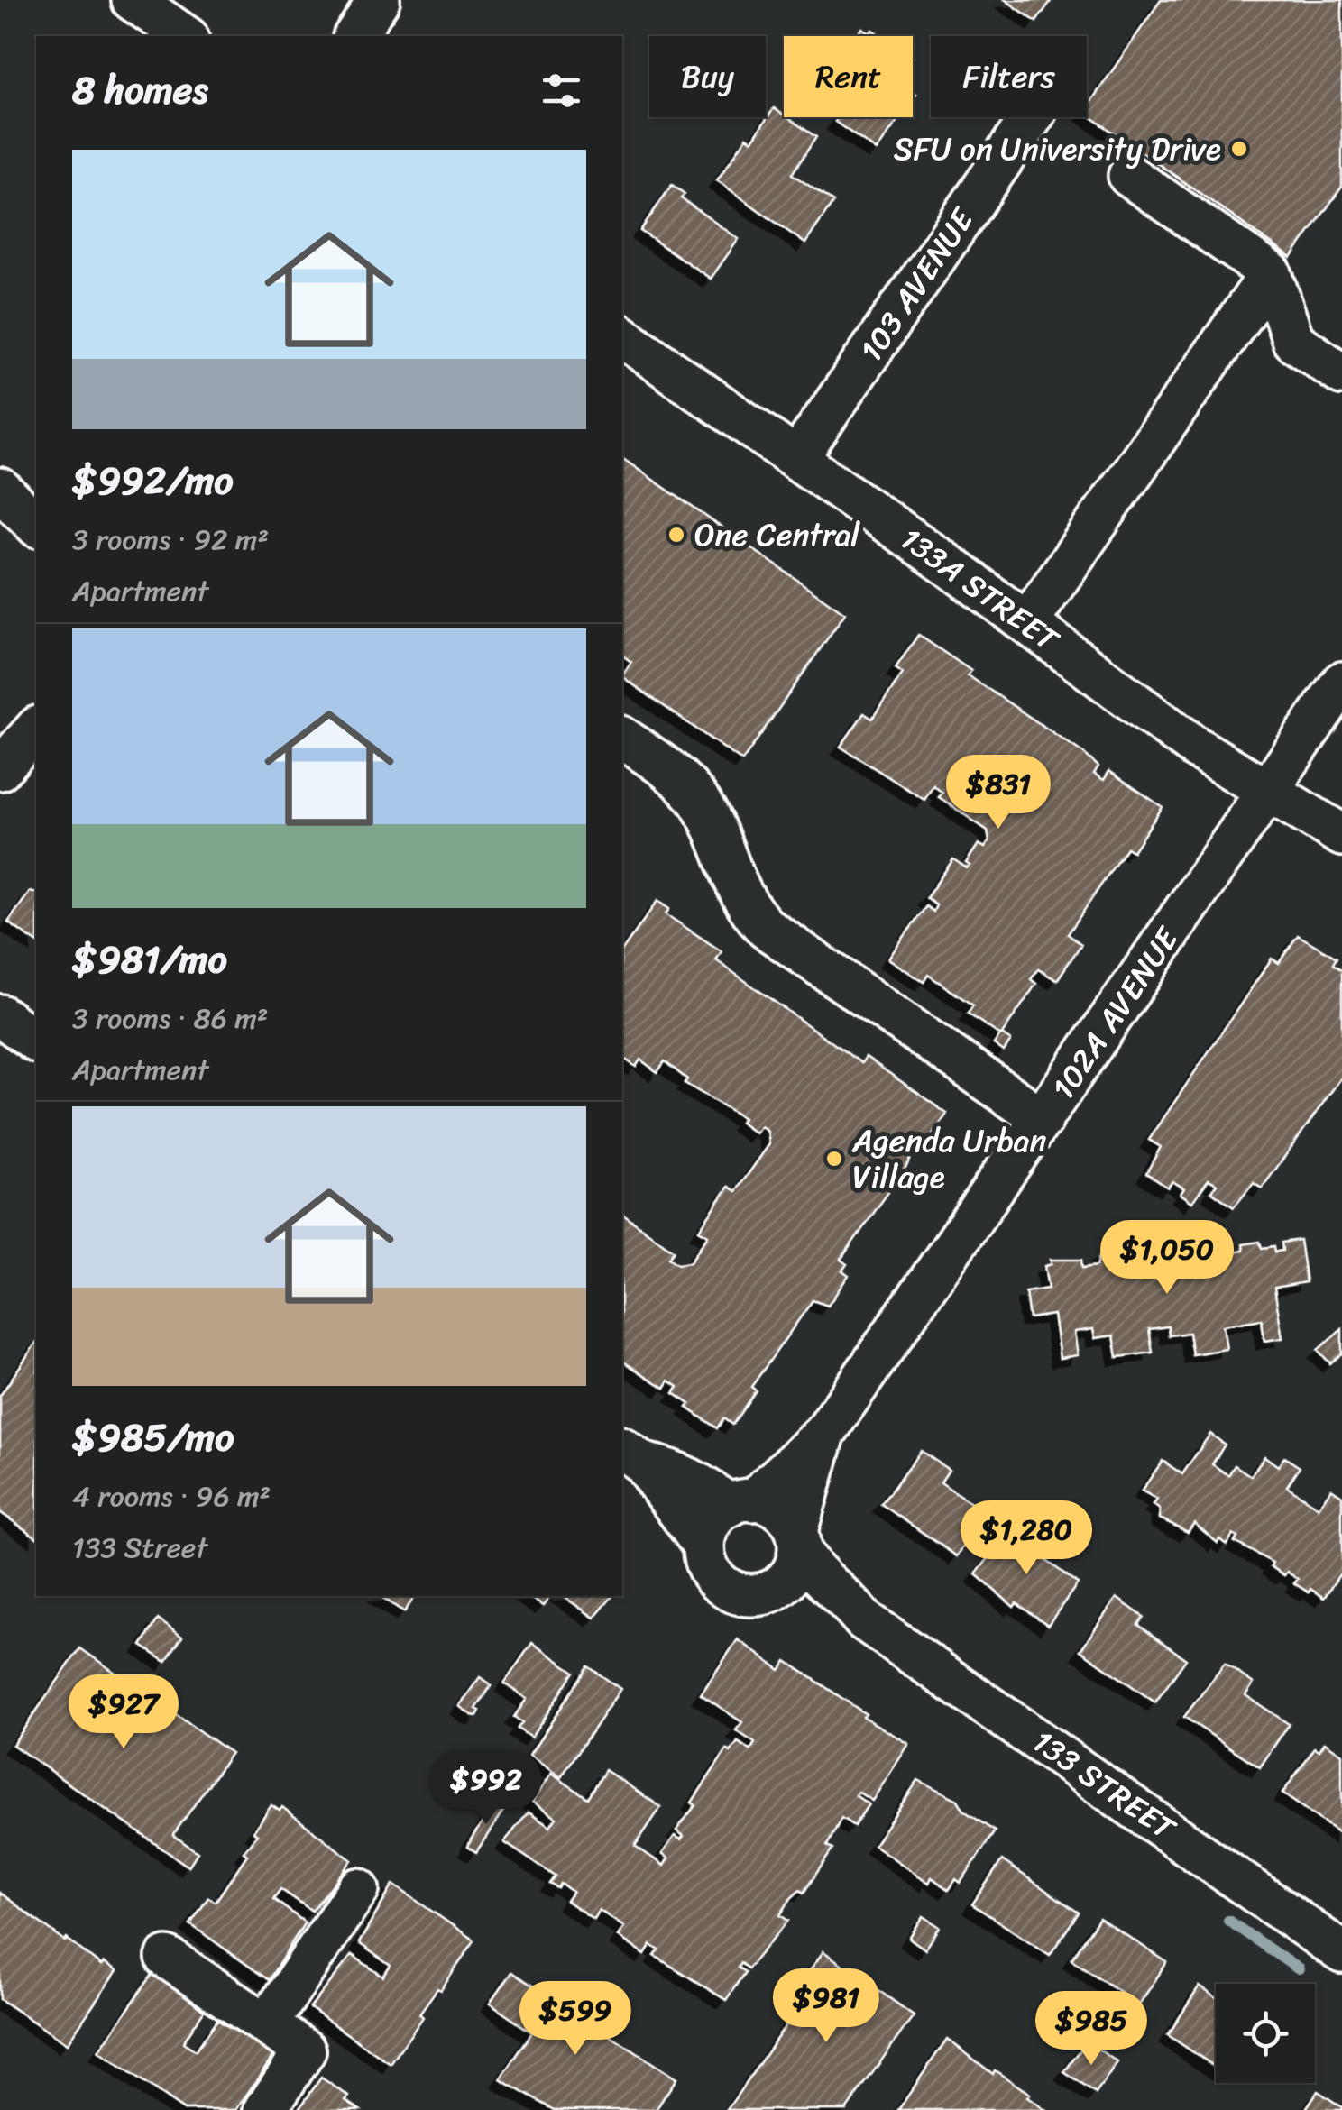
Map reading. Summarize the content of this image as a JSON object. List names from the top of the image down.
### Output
{
  "streets": {
    "street": [
      "103 AVENUE",
      "133A STREET",
      "102A AVENUE",
      "133 STREET"
    ]
  },
  "crossings": [
    ["103 AVENUE", "133A STREET"],
    ["133A STREET", "102A AVENUE"],
    ["102A AVENUE", "133 STREET"]
  ],
  "places": ["SFU on University Drive", "One Central", "Agenda Urban Village"],
  "page": {
    "chip": ["Buy", "Rent", "Filters"],
    "heading": "8 homes",
    "list": [
      {
        "name": "$992/mo",
        "note": "3 rooms · 92 m² · Apartment"
      },
      {
        "name": "$981/mo",
        "note": "3 rooms · 86 m² · Apartment"
      },
      {
        "name": "$985/mo",
        "note": "4 rooms · 96 m² · 133 Street"
      }
    ],
    "price": [
      "$831",
      "$1,050",
      "$1,280",
      "$927",
      "$992",
      "$981",
      "$599",
      "$985"
    ]
  }
}
